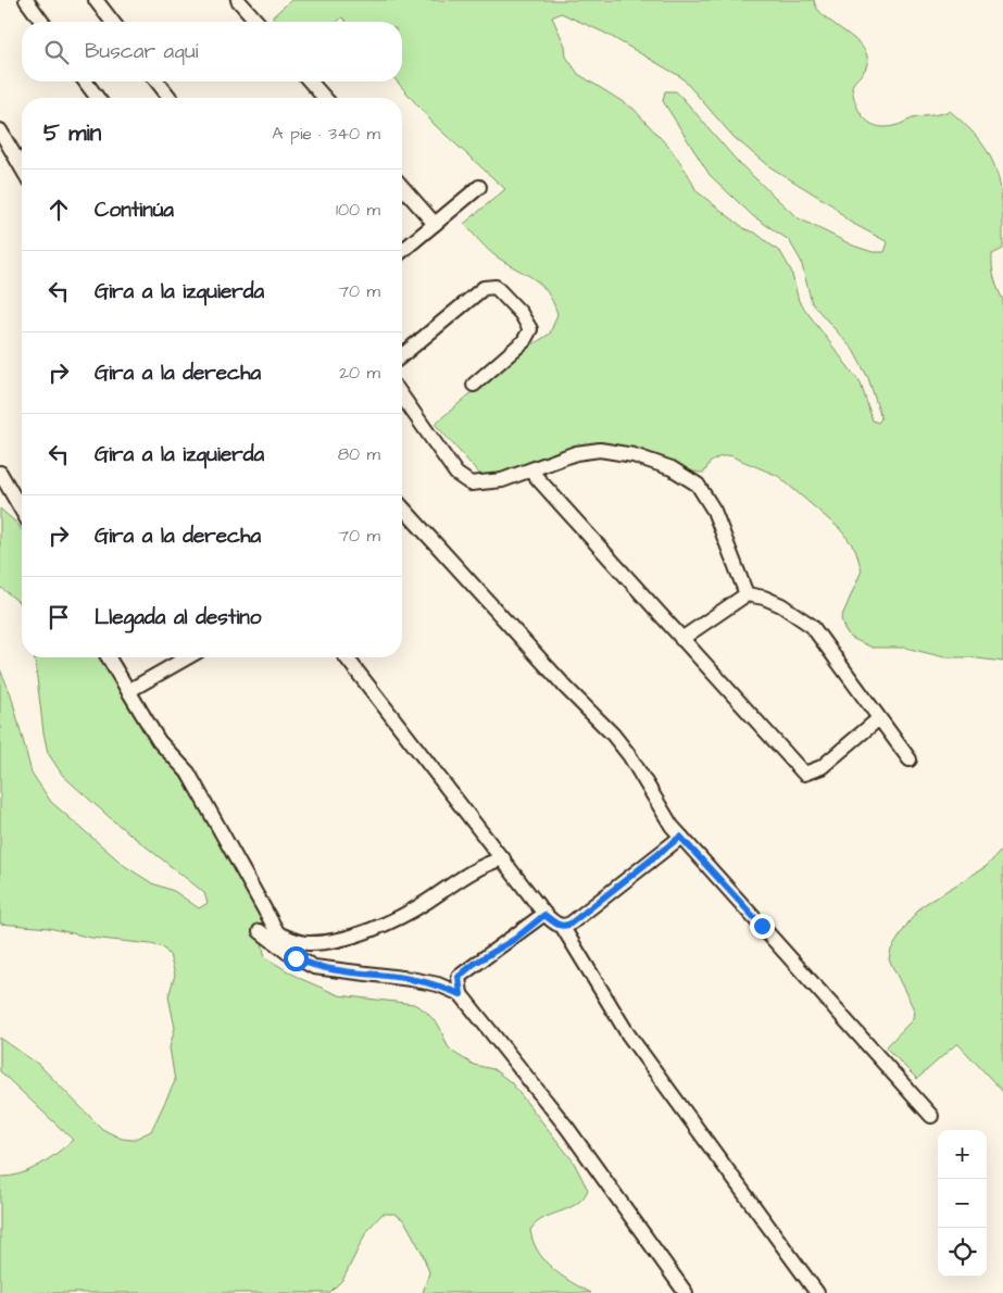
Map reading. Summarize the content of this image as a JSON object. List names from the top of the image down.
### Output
{
  "page": {
    "search": "Buscar aquí",
    "heading": ["5 min", "A pie · 340 m"],
    "list": [
      ["Continúa", "100 m"],
      ["Gira a la izquierda", "70 m"],
      ["Gira a la derecha", "20 m"],
      ["Gira a la izquierda", "80 m"],
      ["Gira a la derecha", "70 m"],
      "Llegada al destino"
    ],
    "map_buttons": ["+", "−"]
  }
}
